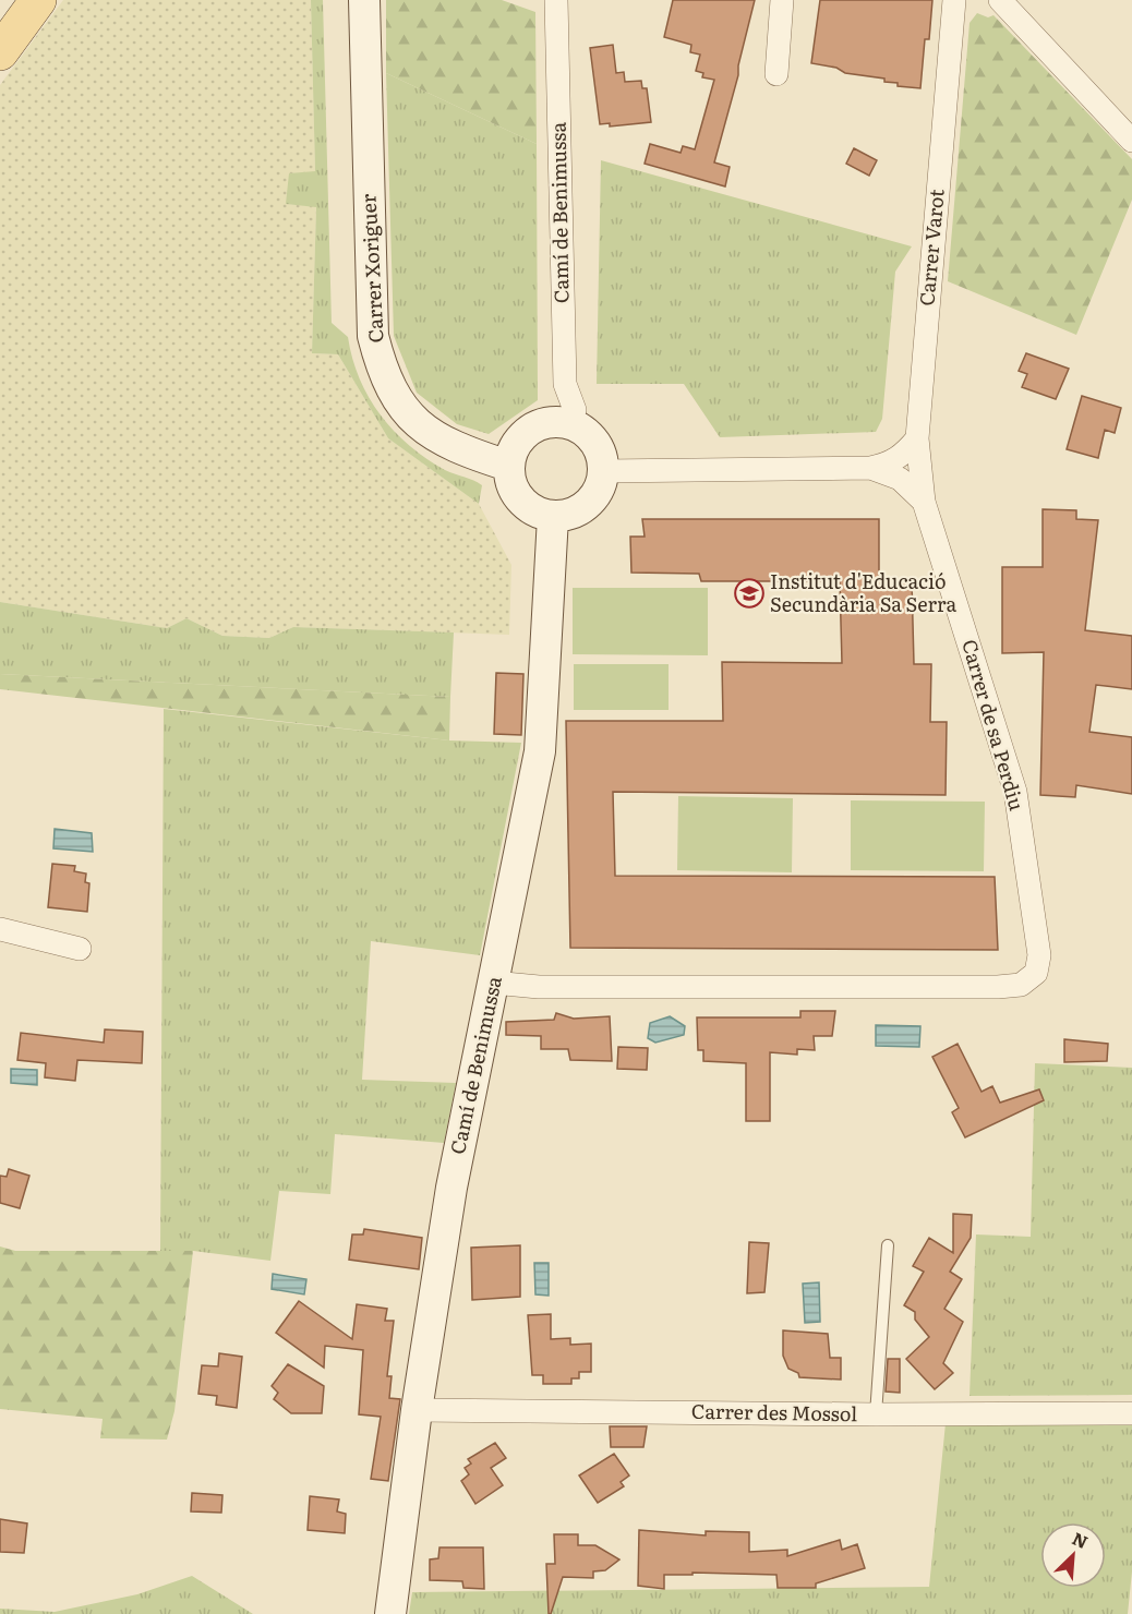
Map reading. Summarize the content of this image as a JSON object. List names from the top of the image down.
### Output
{
  "streets": {
    "street": [
      "Camí de Benimussa",
      "Carrer Varot",
      "Carrer Xoriguer",
      "Carrer de sa Perdiu",
      "Carrer des Mossol"
    ]
  },
  "crossings": [
    ["Camí de Benimussa", "Carrer Xoriguer"],
    ["Camí de Benimussa", "Carrer de sa Perdiu"],
    ["Camí de Benimussa", "Carrer des Mossol"],
    ["Carrer Varot", "Carrer de sa Perdiu"],
    ["Carrer Xoriguer", "Carrer de sa Perdiu"]
  ],
  "places": {
    "school or university": ["Institut d'Educació Secundària Sa Serra"]
  },
  "north": "top right"
}
